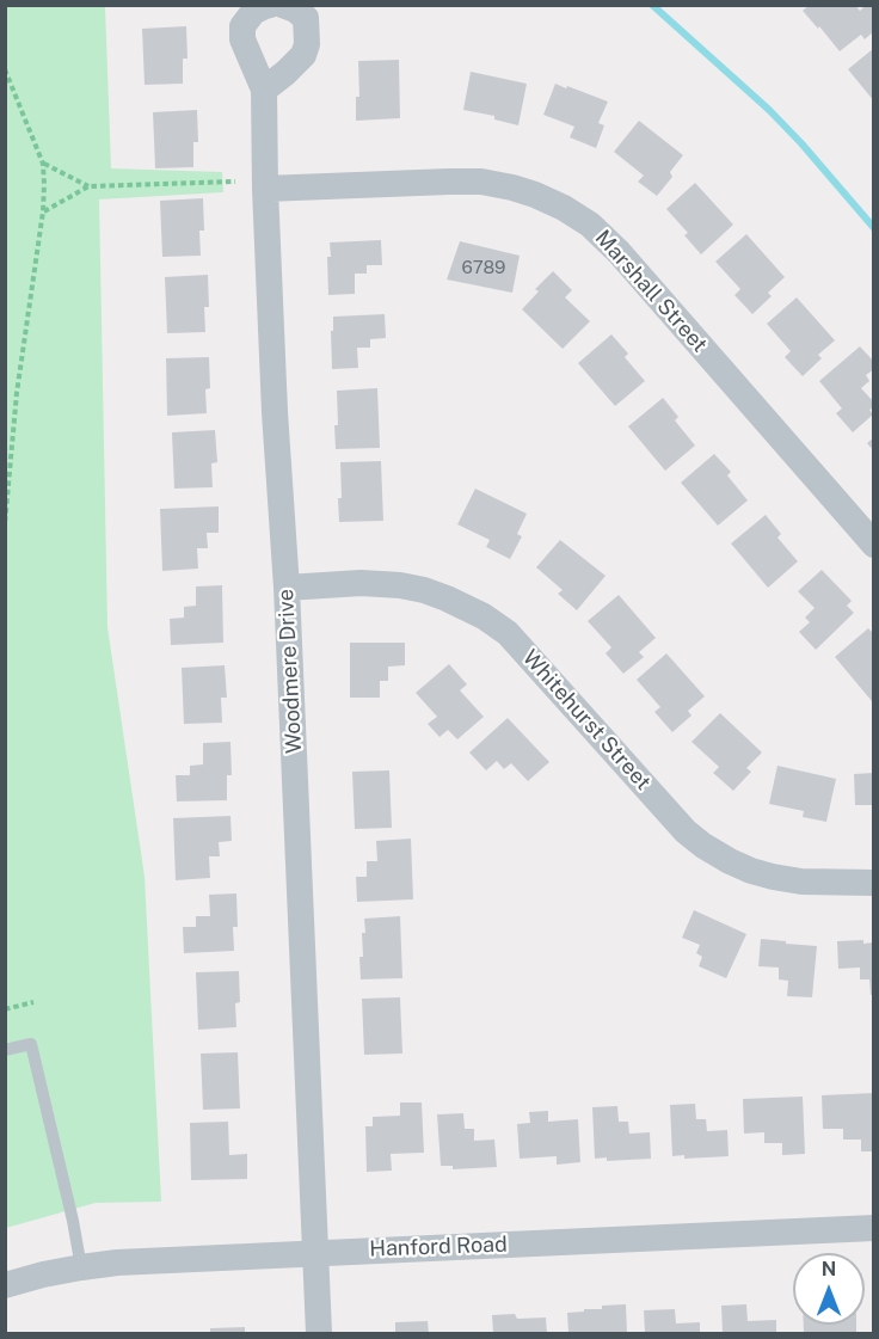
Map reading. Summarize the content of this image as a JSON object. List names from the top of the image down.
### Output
{
  "streets": {
    "street": [
      "Marshall Street",
      "Woodmere Drive",
      "Whitehurst Street",
      "Hanford Road"
    ]
  },
  "crossings": [
    ["Marshall Street", "Woodmere Drive"],
    ["Woodmere Drive", "Whitehurst Street"],
    ["Woodmere Drive", "Hanford Road"]
  ],
  "house_numbers": ["6789"],
  "north": "top"
}
